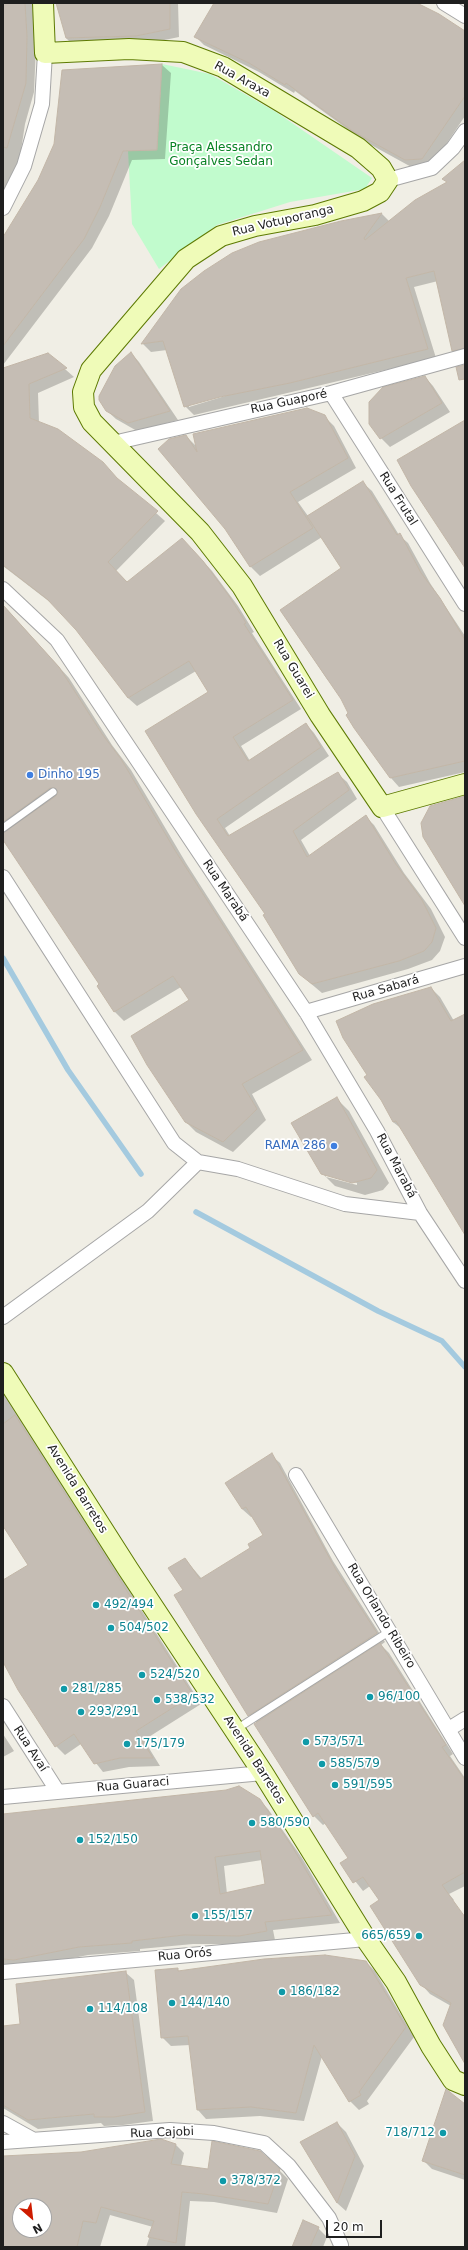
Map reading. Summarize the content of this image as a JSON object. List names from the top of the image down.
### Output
{
  "streets": {
    "street": [
      "Rua Araxa",
      "Rua Votuporanga",
      "Rua Guaporé",
      "Rua Frutal",
      "Rua Guarei",
      "Rua Marabá",
      "Rua Sabará",
      "Avenida Barretos",
      "Rua Orlando Ribeiro",
      "Rua Avaí",
      "Rua Guaraci",
      "Rua Orós",
      "Rua Cajobi"
    ]
  },
  "crossings": [
    ["Rua Araxa", "Rua Votuporanga"],
    ["Rua Votuporanga", "Rua Guarei"],
    ["Rua Guaporé", "Rua Frutal"],
    ["Rua Guaporé", "Rua Guarei"],
    ["Rua Marabá", "Rua Sabará"],
    ["Avenida Barretos", "Rua Guaraci"],
    ["Avenida Barretos", "Rua Orós"],
    ["Rua Avaí", "Rua Guaraci"]
  ],
  "parks": ["Praça Alessandro Gonçalves Sedan"],
  "places": [
    "Dinho 195",
    "RAMA 286",
    "492/494",
    "504/502",
    "524/520",
    "281/285",
    "96/100",
    "538/532",
    "293/291",
    "573/571",
    "175/179",
    "585/579",
    "591/595",
    "580/590",
    "152/150",
    "155/157",
    "665/659",
    "186/182",
    "144/140",
    "114/108",
    "718/712",
    "378/372"
  ],
  "scale_bar": "20 m",
  "north": "bottom right"
}
